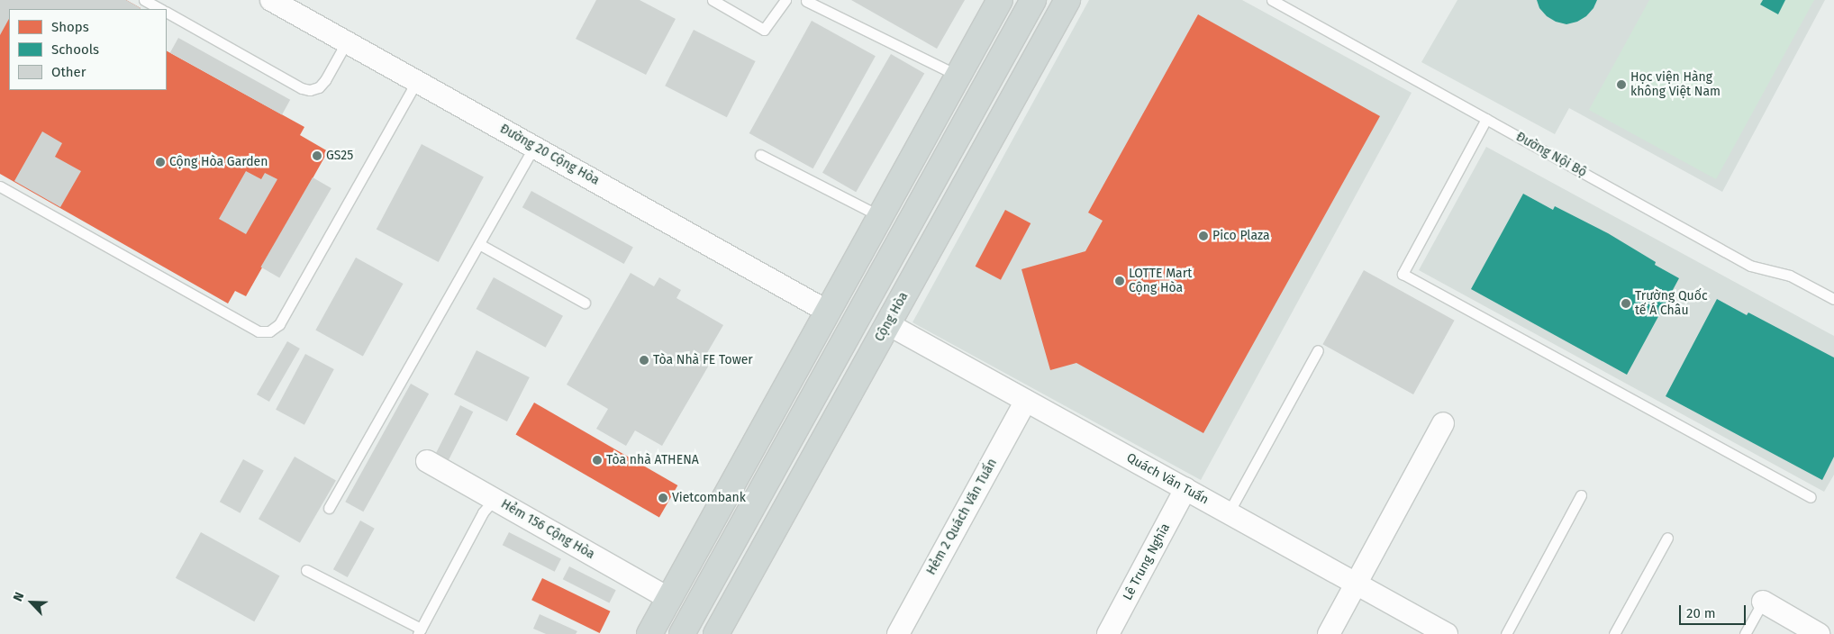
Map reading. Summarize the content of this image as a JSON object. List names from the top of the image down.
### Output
{
  "streets": {
    "main road": ["Cộng Hòa"],
    "street": [
      "Đường 20 Cộng Hòa",
      "Quách Văn Tuấn",
      "Hẻm 2 Quách Văn Tuấn",
      "Hẻm 156 Cộng Hòa",
      "Lê Trung Nghĩa"
    ],
    "lane": ["Đường Nội Bộ"]
  },
  "crossings": [
    ["Cộng Hòa", "Quách Văn Tuấn"],
    ["Quách Văn Tuấn", "Hẻm 2 Quách Văn Tuấn"],
    ["Quách Văn Tuấn", "Lê Trung Nghĩa"]
  ],
  "places": [
    "Học viện Hàng không Việt Nam",
    "GS25",
    "Cộng Hòa Garden",
    "Pico Plaza",
    "LOTTE Mart Cộng Hòa",
    "Trường Quốc tế Á Châu",
    "Tòa Nhà FE Tower",
    "Tòa nhà ATHENA",
    "Vietcombank"
  ],
  "legend": ["Shops", "Schools", "Other"],
  "scale_bar": "20 m",
  "north": "top left"
}
